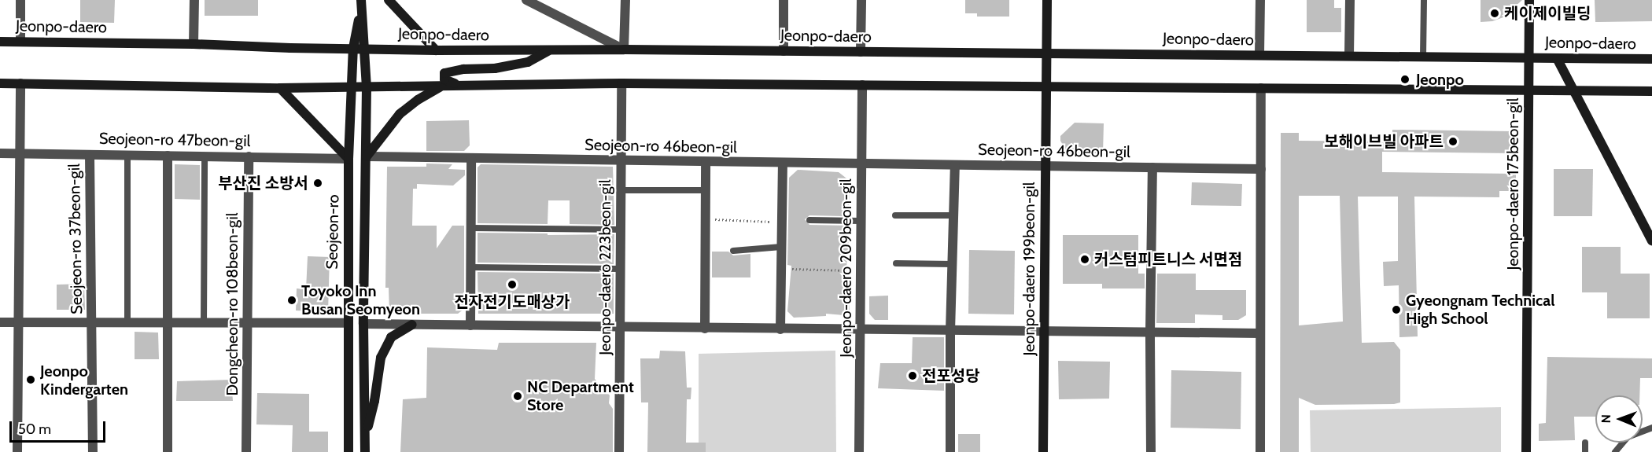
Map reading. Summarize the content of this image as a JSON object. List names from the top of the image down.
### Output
{
  "streets": {
    "main road": [
      "Jeonpo-daero",
      "Jeonpo-daero 175beon-gil",
      "Seojeon-ro",
      "Jeonpo-daero 199beon-gil"
    ],
    "street": [
      "Seojeon-ro 47beon-gil",
      "Seojeon-ro 46beon-gil",
      "Seojeon-ro 37beon-gil",
      "Jeonpo-daero 223beon-gil",
      "Jeonpo-daero 209beon-gil",
      "Dongcheon-ro 108beon-gil"
    ]
  },
  "crossings": [
    ["Jeonpo-daero", "Jeonpo-daero 175beon-gil"],
    ["Jeonpo-daero", "Seojeon-ro"],
    ["Jeonpo-daero", "Jeonpo-daero 199beon-gil"],
    ["Seojeon-ro 47beon-gil", "Seojeon-ro"],
    ["Seojeon-ro 47beon-gil", "Seojeon-ro 37beon-gil"],
    ["Seojeon-ro 47beon-gil", "Dongcheon-ro 108beon-gil"],
    ["Seojeon-ro 46beon-gil", "Seojeon-ro"],
    ["Seojeon-ro 46beon-gil", "Jeonpo-daero 223beon-gil"],
    ["Seojeon-ro 46beon-gil", "Jeonpo-daero 209beon-gil"],
    ["Seojeon-ro 46beon-gil", "Jeonpo-daero 199beon-gil"],
    ["Seojeon-ro", "Seojeon-ro 37beon-gil"],
    ["Seojeon-ro 37beon-gil", "Dongcheon-ro 108beon-gil"]
  ],
  "places": [
    "케이제이빌딩",
    "Jeonpo",
    "보해이브빌 아파트",
    "부산진 소방서",
    "커스텀피트니스 서면점",
    "전자전기도매상가",
    "Toyoko Inn Busan Seomyeon",
    "Gyeongnam Technical High School",
    "전포성당",
    "Jeonpo Kindergarten",
    "NC Department Store"
  ],
  "scale_bar": "50 m",
  "north": "left"
}
